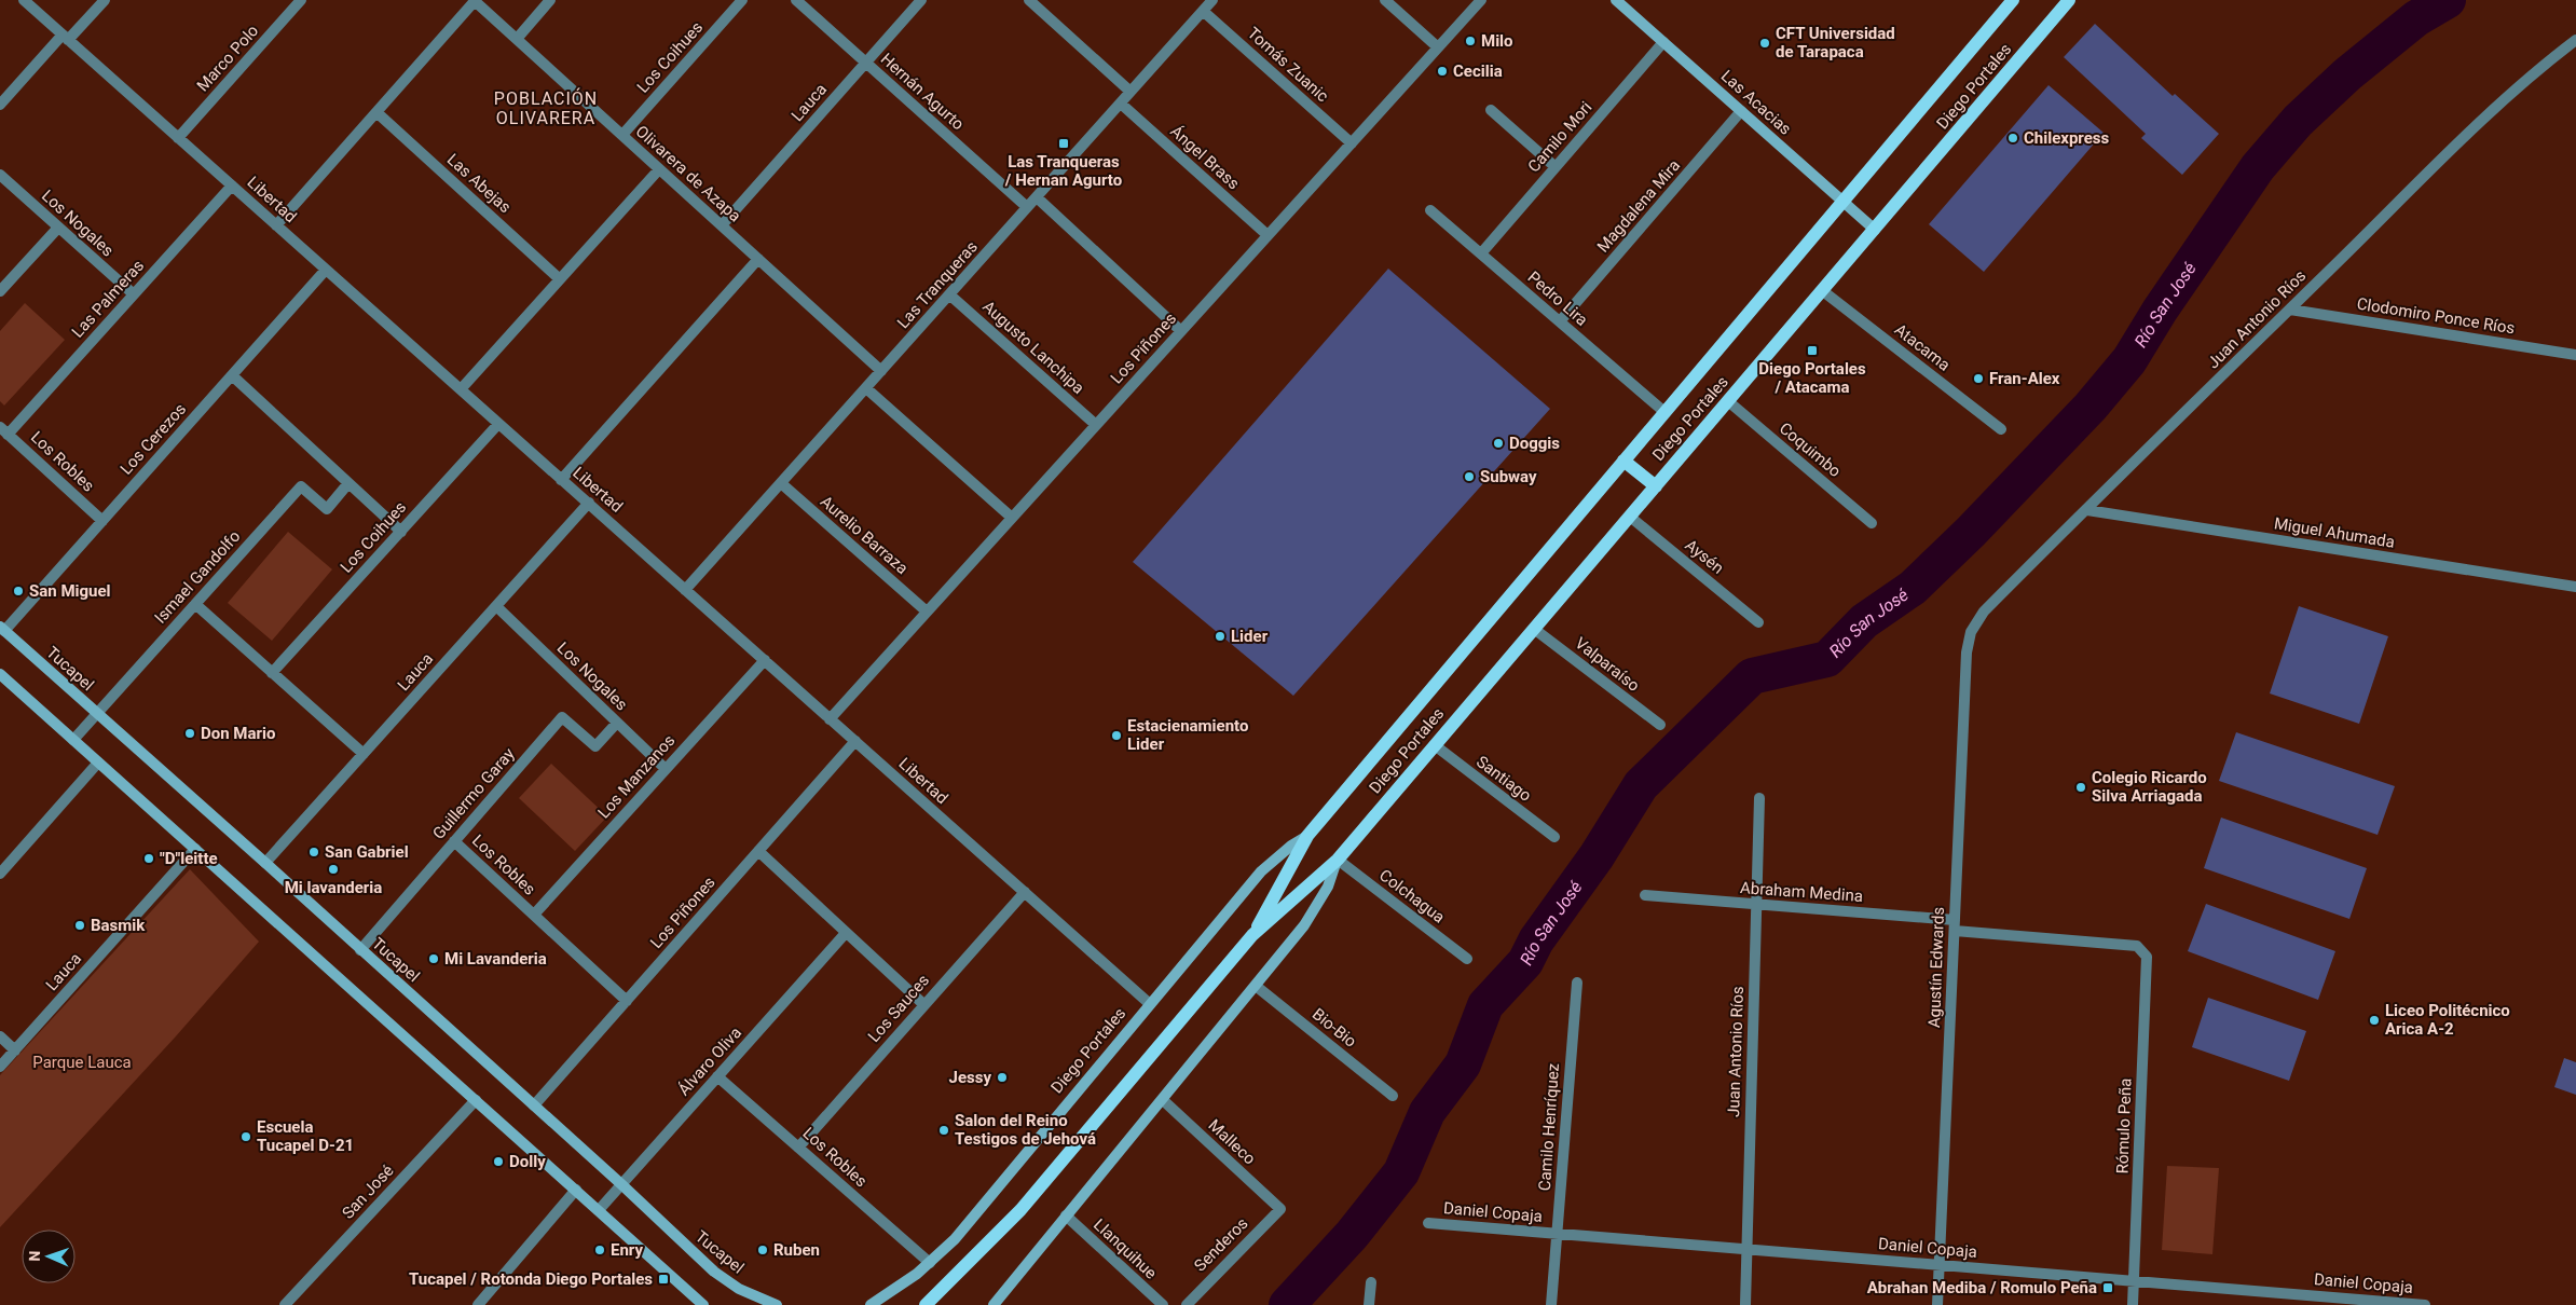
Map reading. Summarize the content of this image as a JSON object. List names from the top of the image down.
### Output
{
  "streets": {
    "main road": ["Diego Portales", "Las Acacias", "Tucapel"],
    "street": [
      "Los Coihues",
      "Marco Polo",
      "Tomás Zuanic",
      "Hernán Agurto",
      "Lauca",
      "Camilo Mori",
      "Ángel Brass",
      "Olivarera de Azapa",
      "Las Abejas",
      "Libertad",
      "Magdalena Mira",
      "Los Nogales",
      "Las Tranqueras",
      "Las Palmeras",
      "Pedro Lira",
      "Clodomiro Ponce Ríos",
      "Juan Antonio Ríos",
      "Augusto Lanchipa",
      "Atacama",
      "Los Piñones",
      "Los Cerezos",
      "Coquimbo",
      "Los Robles",
      "Miguel Ahumada",
      "Aurelio Barraza",
      "Aysén",
      "Ismael Gandolfo",
      "Valparaíso",
      "Los Manzanos",
      "Santiago",
      "Guillermo Garay",
      "Abraham Medina",
      "Colchagua",
      "Agustín Edwards",
      "Los Sauces",
      "Bio-Bio",
      "Álvaro Oliva",
      "Rómulo Peña",
      "Camilo Henríquez",
      "Malleco",
      "San José",
      "Daniel Copaja",
      "Senderos",
      "Llanquihue"
    ]
  },
  "crossings": [
    ["Los Coihues", "Olivarera de Azapa"],
    ["Los Coihues", "Libertad"],
    ["Marco Polo", "Libertad"],
    ["Tomás Zuanic", "Las Tranqueras"],
    ["Tomás Zuanic", "Los Piñones"],
    ["Diego Portales", "Las Acacias"],
    ["Diego Portales", "Libertad"],
    ["Diego Portales", "Pedro Lira"],
    ["Diego Portales", "Atacama"],
    ["Diego Portales", "Coquimbo"],
    ["Diego Portales", "Los Robles"],
    ["Diego Portales", "Aysén"],
    ["Diego Portales", "Valparaíso"],
    ["Diego Portales", "Santiago"],
    ["Diego Portales", "Colchagua"],
    ["Diego Portales", "Bio-Bio"],
    ["Diego Portales", "Malleco"],
    ["Diego Portales", "Llanquihue"],
    ["Hernán Agurto", "Lauca"],
    ["Hernán Agurto", "Las Tranqueras"],
    ["Lauca", "Olivarera de Azapa"],
    ["Lauca", "Libertad"],
    ["Lauca", "Los Nogales"],
    ["Lauca", "Tucapel"],
    ["Las Acacias", "Camilo Mori"],
    ["Las Acacias", "Magdalena Mira"],
    ["Camilo Mori", "Pedro Lira"],
    ["Ángel Brass", "Las Tranqueras"],
    ["Ángel Brass", "Los Piñones"],
    ["Olivarera de Azapa", "Las Tranqueras"],
    ["Libertad", "Las Tranqueras"],
    ["Libertad", "Las Palmeras"],
    ["Libertad", "Los Piñones"],
    ["Libertad", "Los Cerezos"],
    ["Libertad", "Los Manzanos"],
    ["Libertad", "Los Sauces"],
    ["Magdalena Mira", "Pedro Lira"],
    ["Los Nogales", "Las Palmeras"],
    ["Los Nogales", "Los Manzanos"],
    ["Los Nogales", "Guillermo Garay"],
    ["Las Tranqueras", "Augusto Lanchipa"],
    ["Las Tranqueras", "Aurelio Barraza"],
    ["Las Palmeras", "Los Robles"],
    ["Clodomiro Ponce Ríos", "Juan Antonio Ríos"],
    ["Juan Antonio Ríos", "Miguel Ahumada"],
    ["Juan Antonio Ríos", "Abraham Medina"],
    ["Juan Antonio Ríos", "Agustín Edwards"],
    ["Juan Antonio Ríos", "Daniel Copaja"],
    ["Augusto Lanchipa", "Los Piñones"],
    ["Los Piñones", "Los Robles"],
    ["Los Piñones", "Aurelio Barraza"],
    ["Los Piñones", "Tucapel"],
    ["Los Cerezos", "Los Robles"],
    ["Los Cerezos", "Tucapel"],
    ["Los Robles", "Los Manzanos"],
    ["Los Robles", "Guillermo Garay"],
    ["Los Robles", "Los Sauces"],
    ["Los Robles", "Álvaro Oliva"],
    ["Ismael Gandolfo", "Tucapel"],
    ["Tucapel", "Guillermo Garay"],
    ["Tucapel", "Álvaro Oliva"],
    ["Abraham Medina", "Agustín Edwards"],
    ["Abraham Medina", "Rómulo Peña"],
    ["Agustín Edwards", "Daniel Copaja"],
    ["Rómulo Peña", "Daniel Copaja"],
    ["Camilo Henríquez", "Daniel Copaja"],
    ["Malleco", "Senderos"]
  ],
  "districts": ["POBLACIÓN OLIVARERA"],
  "water": ["Río San José"],
  "parks": ["Parque Lauca"],
  "places": {
    "other": [
      "Milo",
      "CFT Universidad de Tarapaca",
      "Cecilia",
      "Chilexpress",
      "Fran-Alex",
      "Doggis",
      "Subway",
      "San Miguel",
      "Lider",
      "Don Mario",
      "Estacienamiento Lider",
      "Colegio Ricardo Silva Arriagada",
      "San Gabriel",
      "\"D\"leitte",
      "Mi lavanderia",
      "Basmik",
      "Mi Lavanderia",
      "Liceo Politécnico Arica A-2",
      "Jessy",
      "Salon del Reino Testigos de Jehová",
      "Escuela Tucapel D-21",
      "Dolly",
      "Enry",
      "Ruben"
    ],
    "transit": [
      "Las Tranqueras / Hernan Agurto",
      "Diego Portales / Atacama",
      "Tucapel / Rotonda Diego Portales",
      "Abrahan Mediba / Romulo Peña"
    ]
  },
  "north": "left"
}
